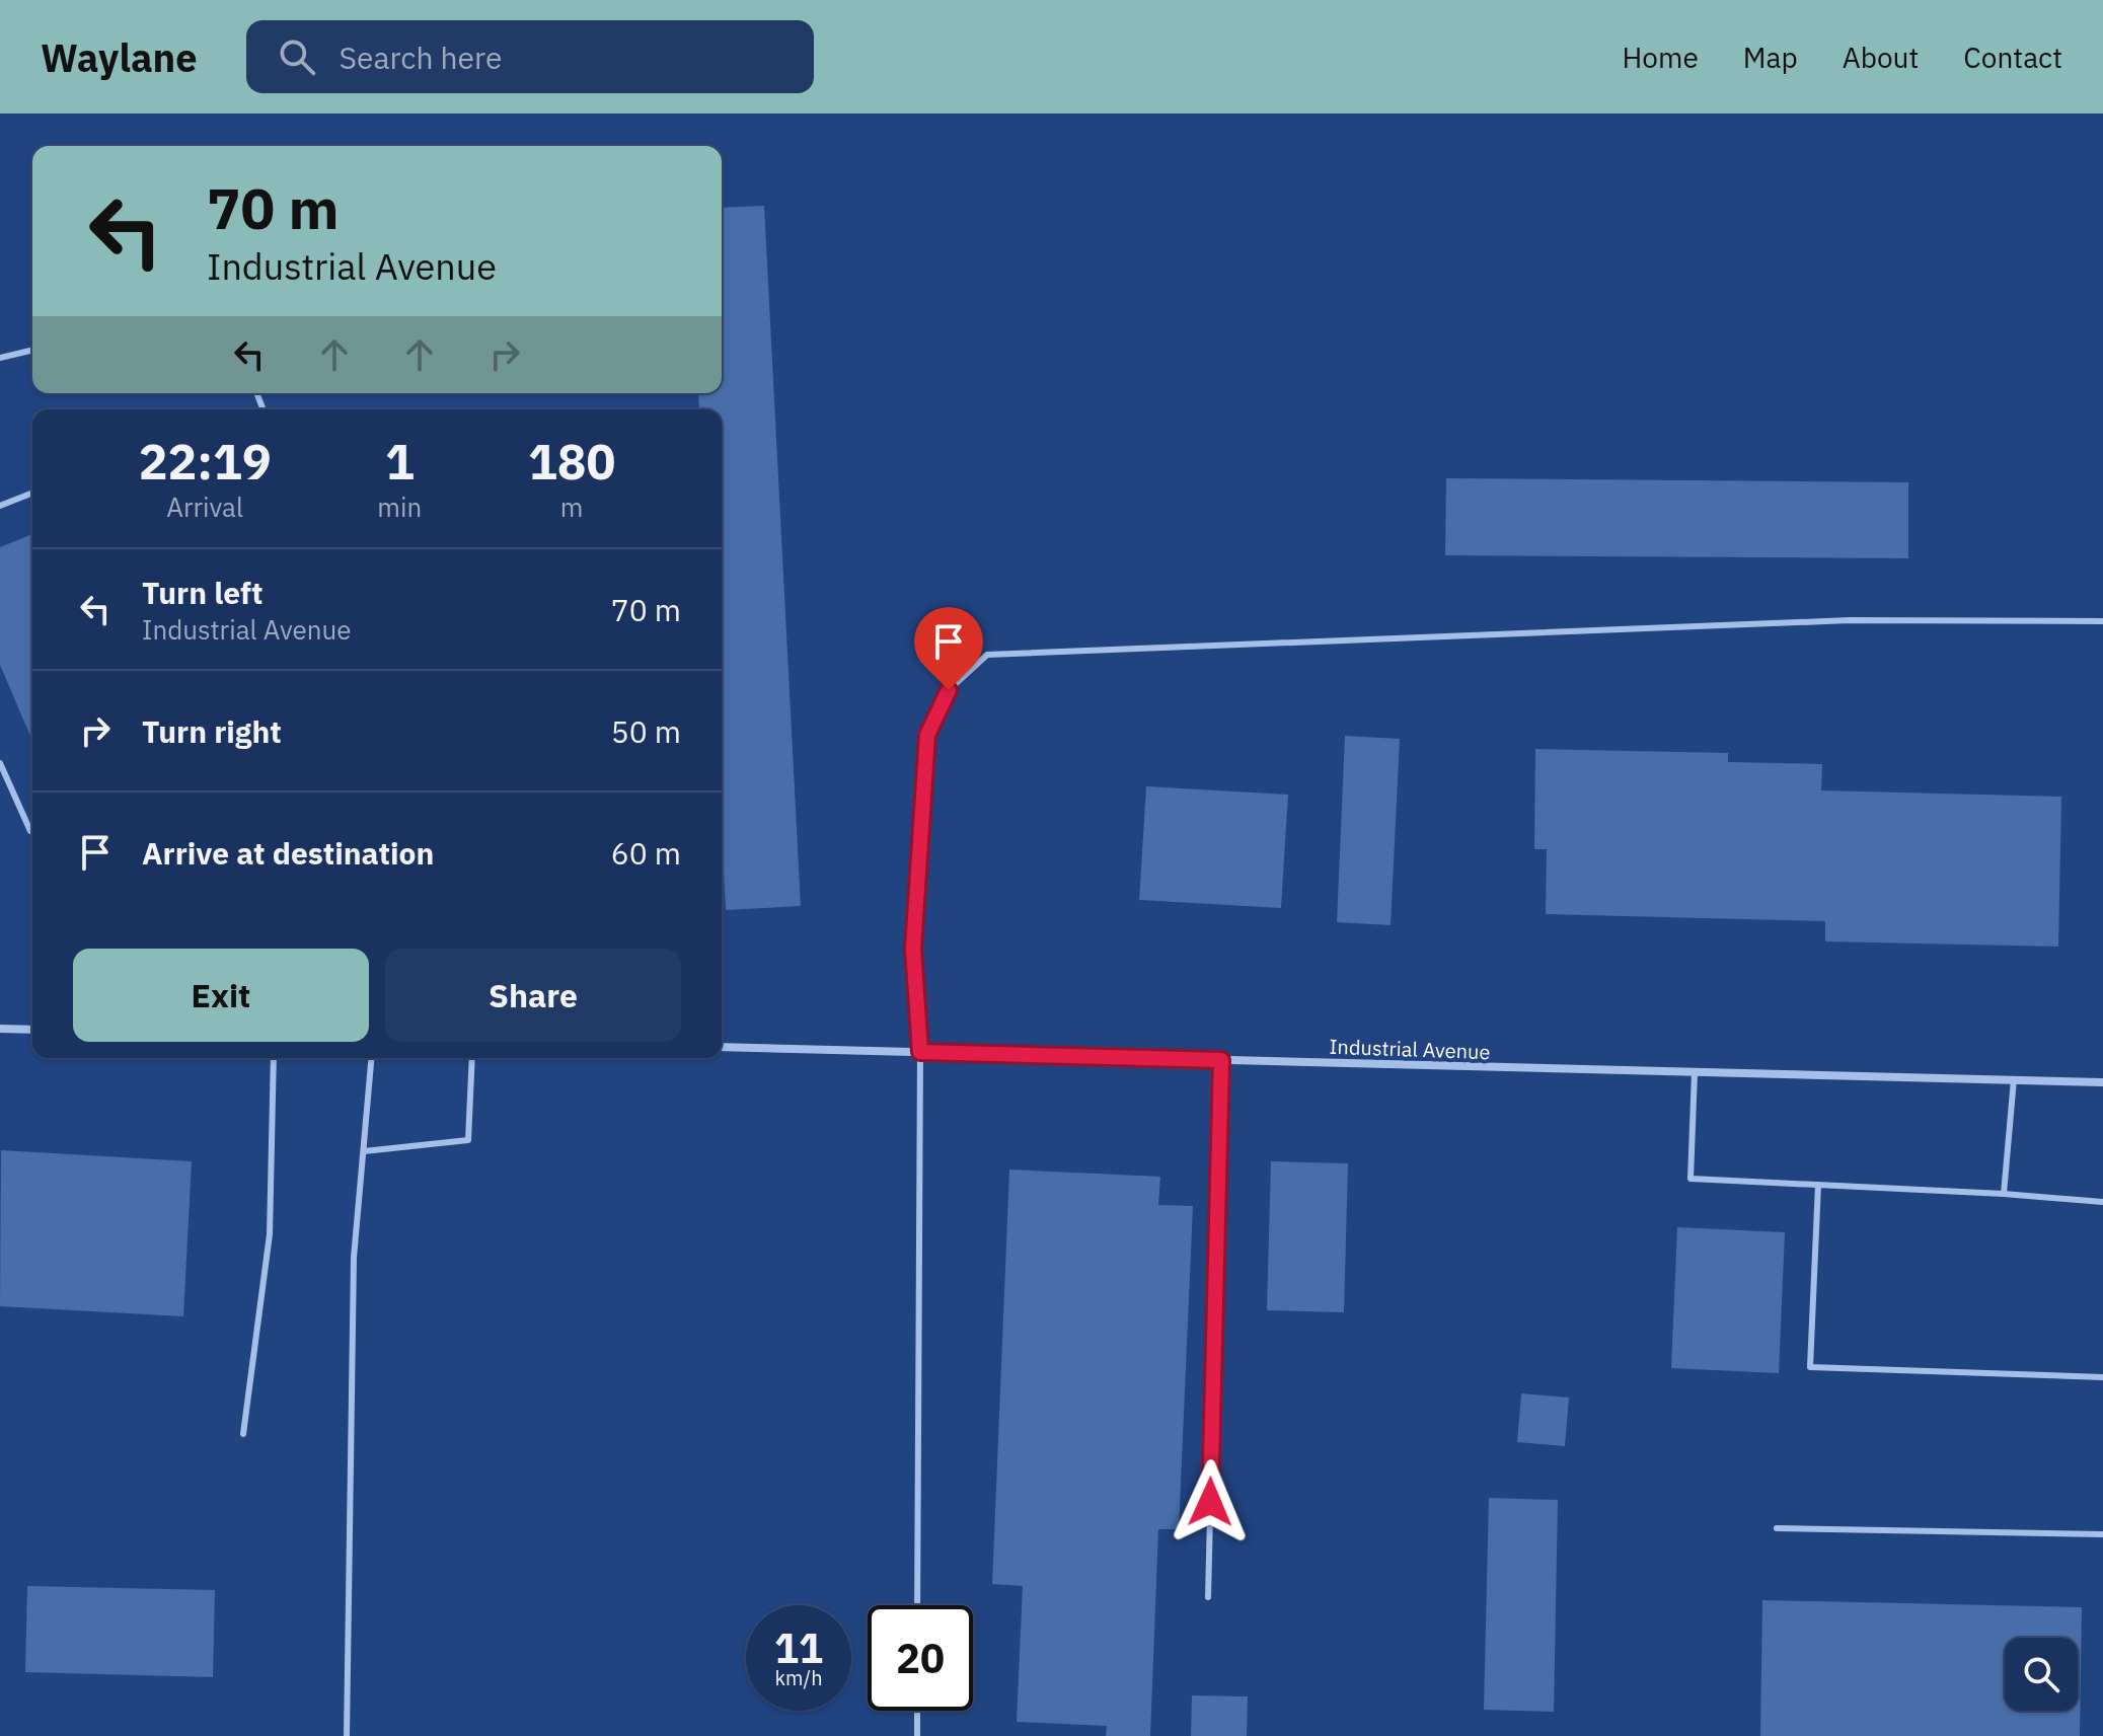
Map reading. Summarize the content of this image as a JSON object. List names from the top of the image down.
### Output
{
  "streets": {
    "street": ["Industrial Avenue"]
  },
  "page": {
    "header": "Waylane",
    "search": "Search here",
    "nav": [
      "Home",
      "Map",
      "About",
      "Contact"
    ],
    "turn": ["70 m", "Industrial Avenue"],
    "eta": [
      "22:19",
      "Arrival",
      "1",
      "min",
      "180",
      "m"
    ],
    "list": [
      {
        "name": "Turn left",
        "note": "Industrial Avenue",
        "value": "70 m"
      },
      {
        "name": "Turn right",
        "value": "50 m"
      },
      {
        "name": "Arrive at destination",
        "value": "60 m"
      }
    ],
    "buttons": ["Exit", "Share"],
    "speed": "11 km/h",
    "limit": "20"
  }
}
